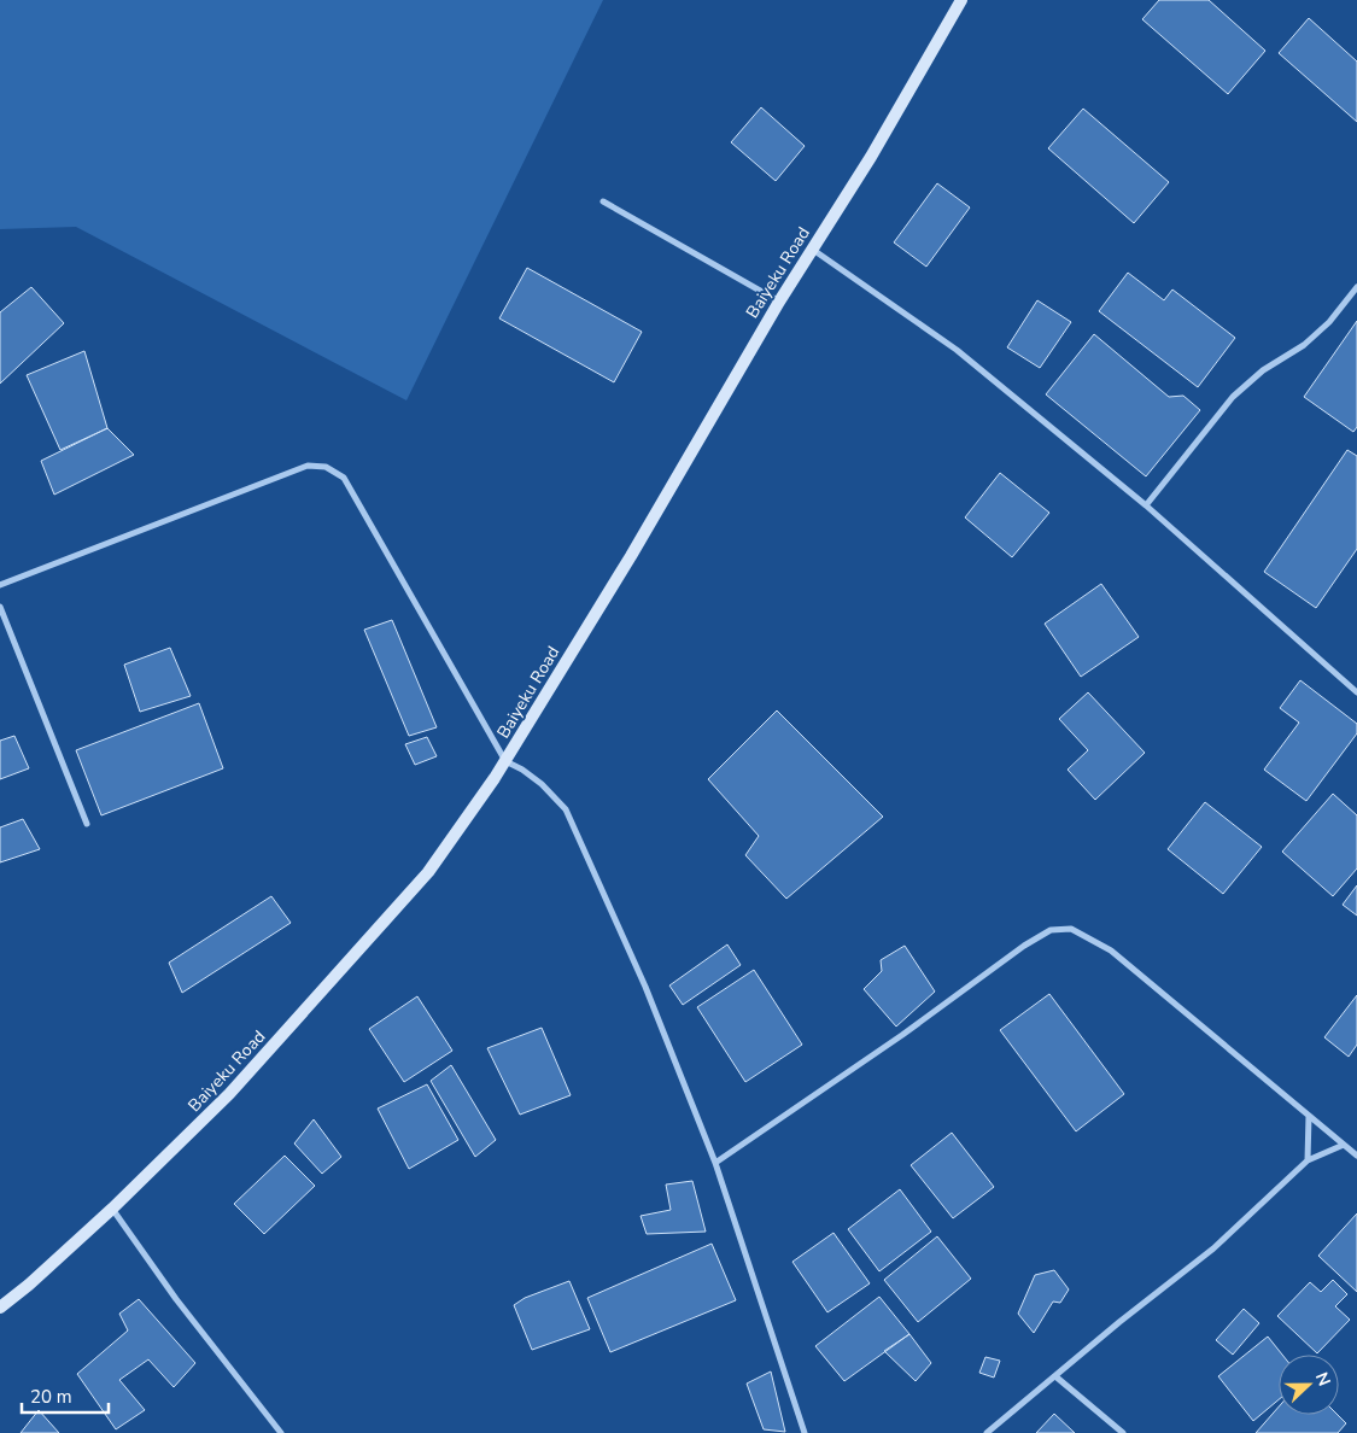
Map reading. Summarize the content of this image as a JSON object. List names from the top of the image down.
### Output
{
  "streets": {
    "main road": ["Baiyeku Road"]
  },
  "scale_bar": "20 m",
  "north": "right"
}
